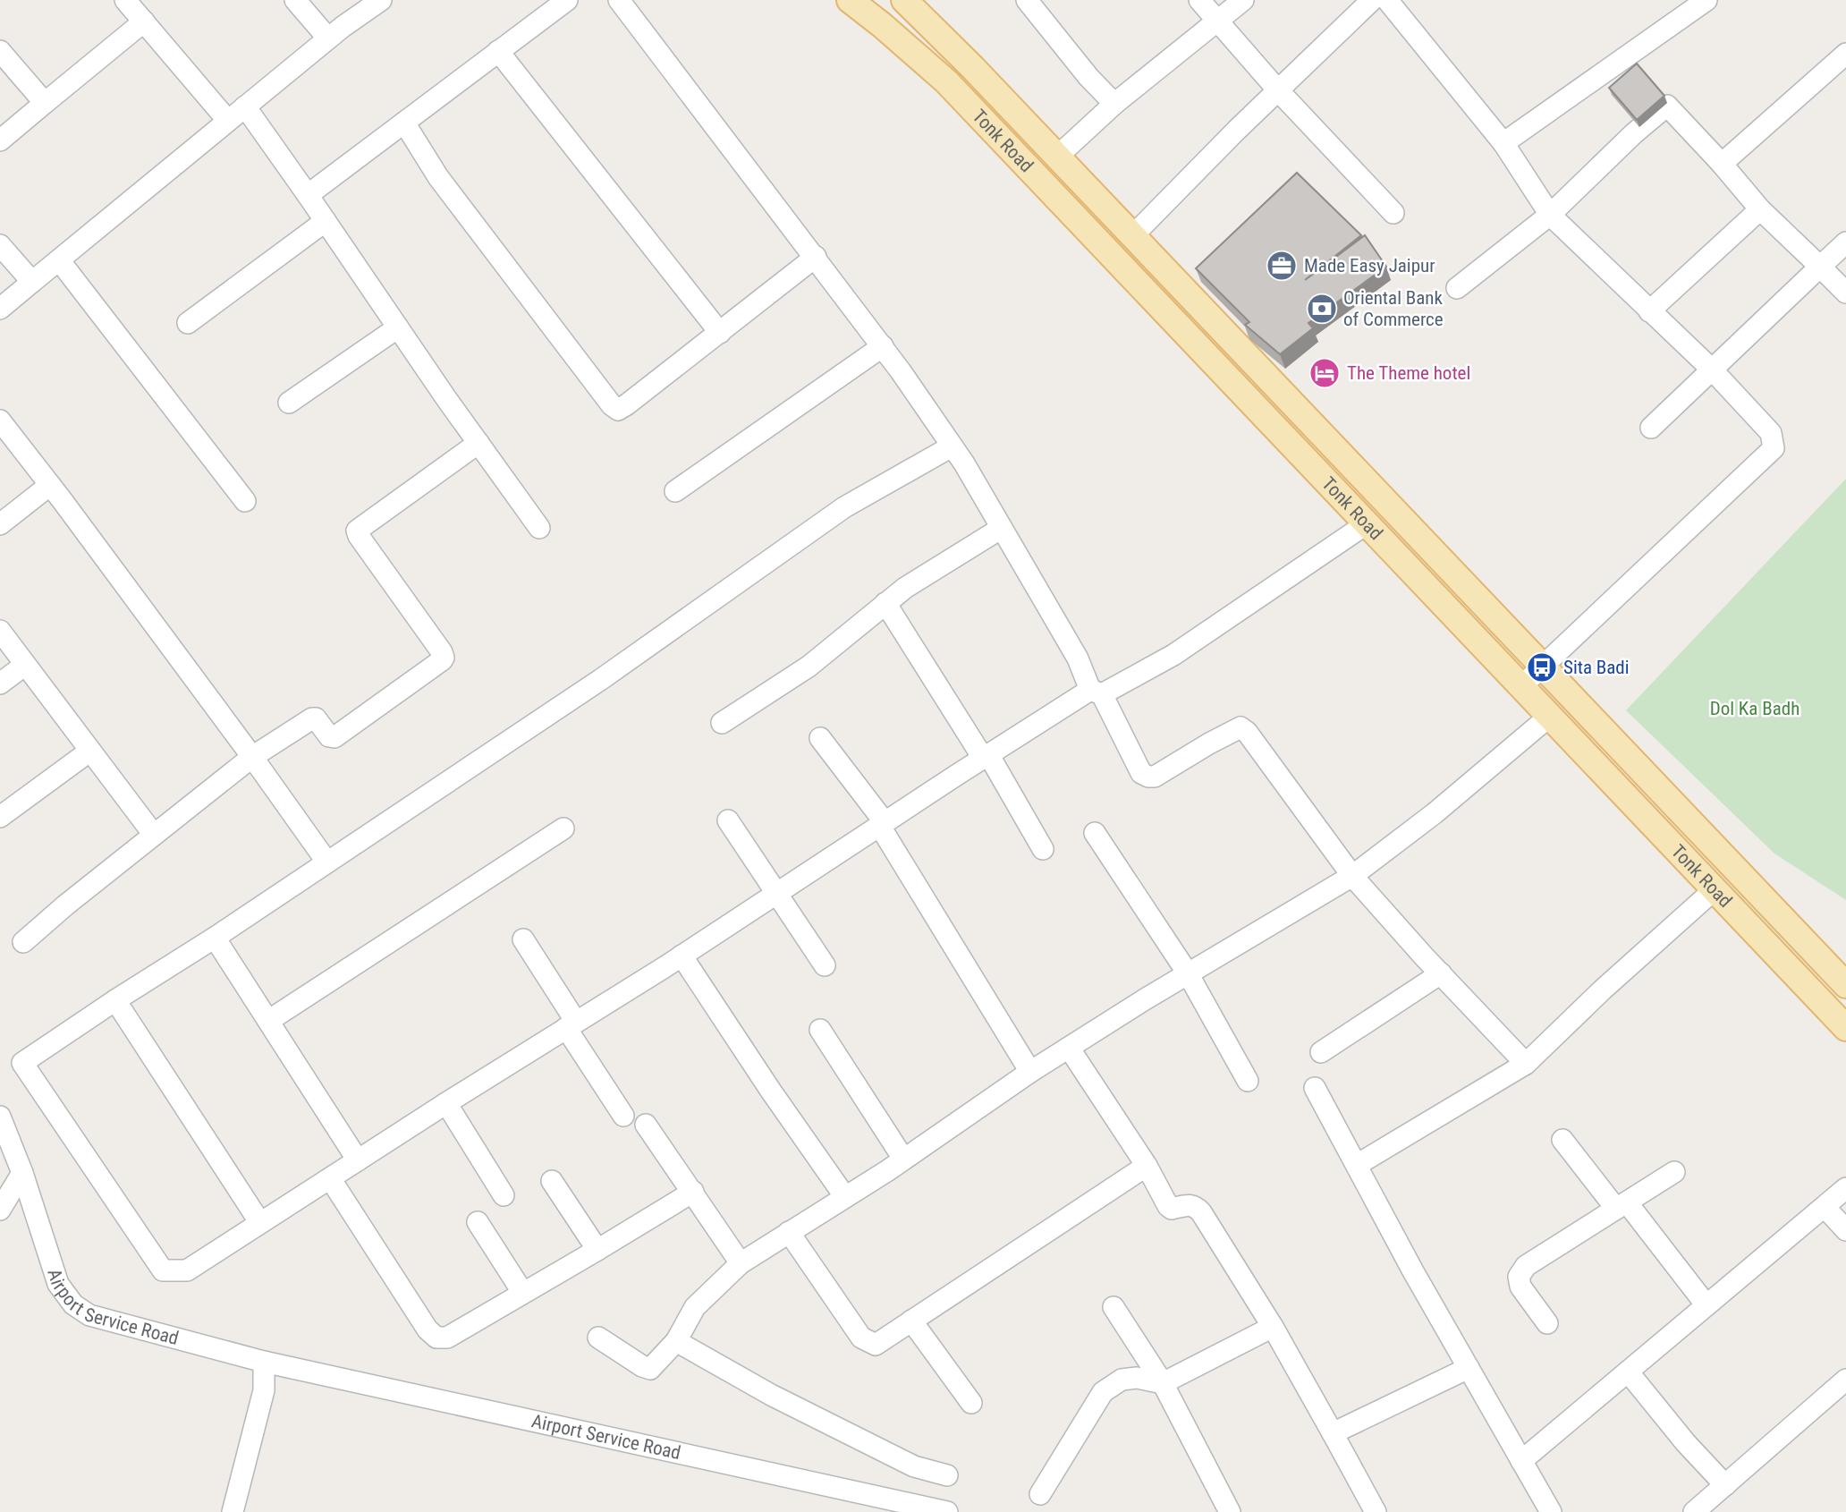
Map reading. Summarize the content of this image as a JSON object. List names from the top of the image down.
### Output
{
  "streets": {
    "main road": ["Tonk Road"],
    "street": ["Airport Service Road"]
  },
  "parks": ["Dol Ka Badh"],
  "places": {
    "office": ["Made Easy Jaipur"],
    "bank": ["Oriental Bank of Commerce"],
    "hotel": ["The Theme hotel"],
    "bus stop": ["Sita Badi"]
  }
}
